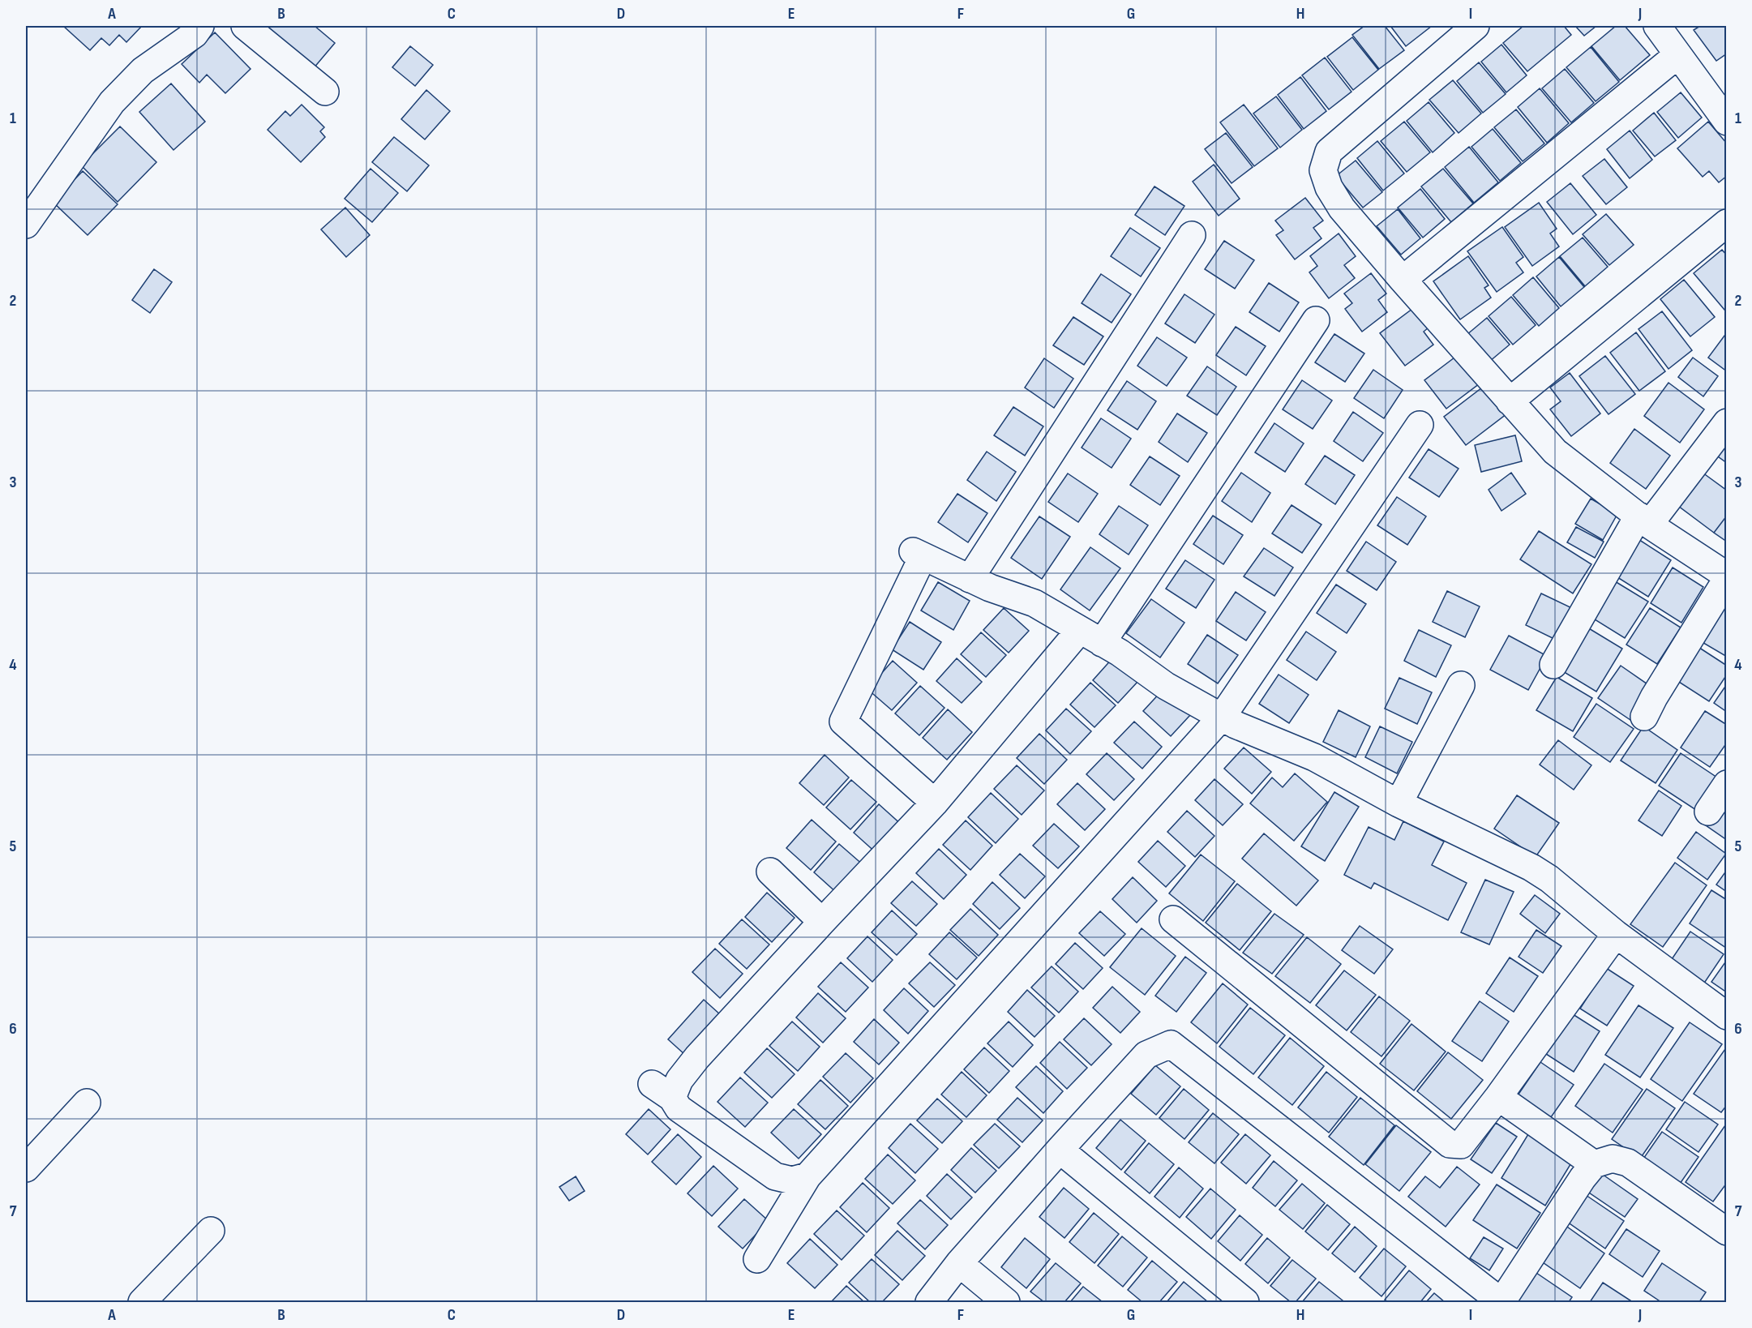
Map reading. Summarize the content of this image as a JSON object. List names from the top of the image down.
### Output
{
  "grid": {
    "columns": [
      "A",
      "B",
      "C",
      "D",
      "E",
      "F",
      "G",
      "H",
      "I",
      "J"
    ],
    "rows": [
      "1",
      "2",
      "3",
      "4",
      "5",
      "6",
      "7"
    ]
  }
}
